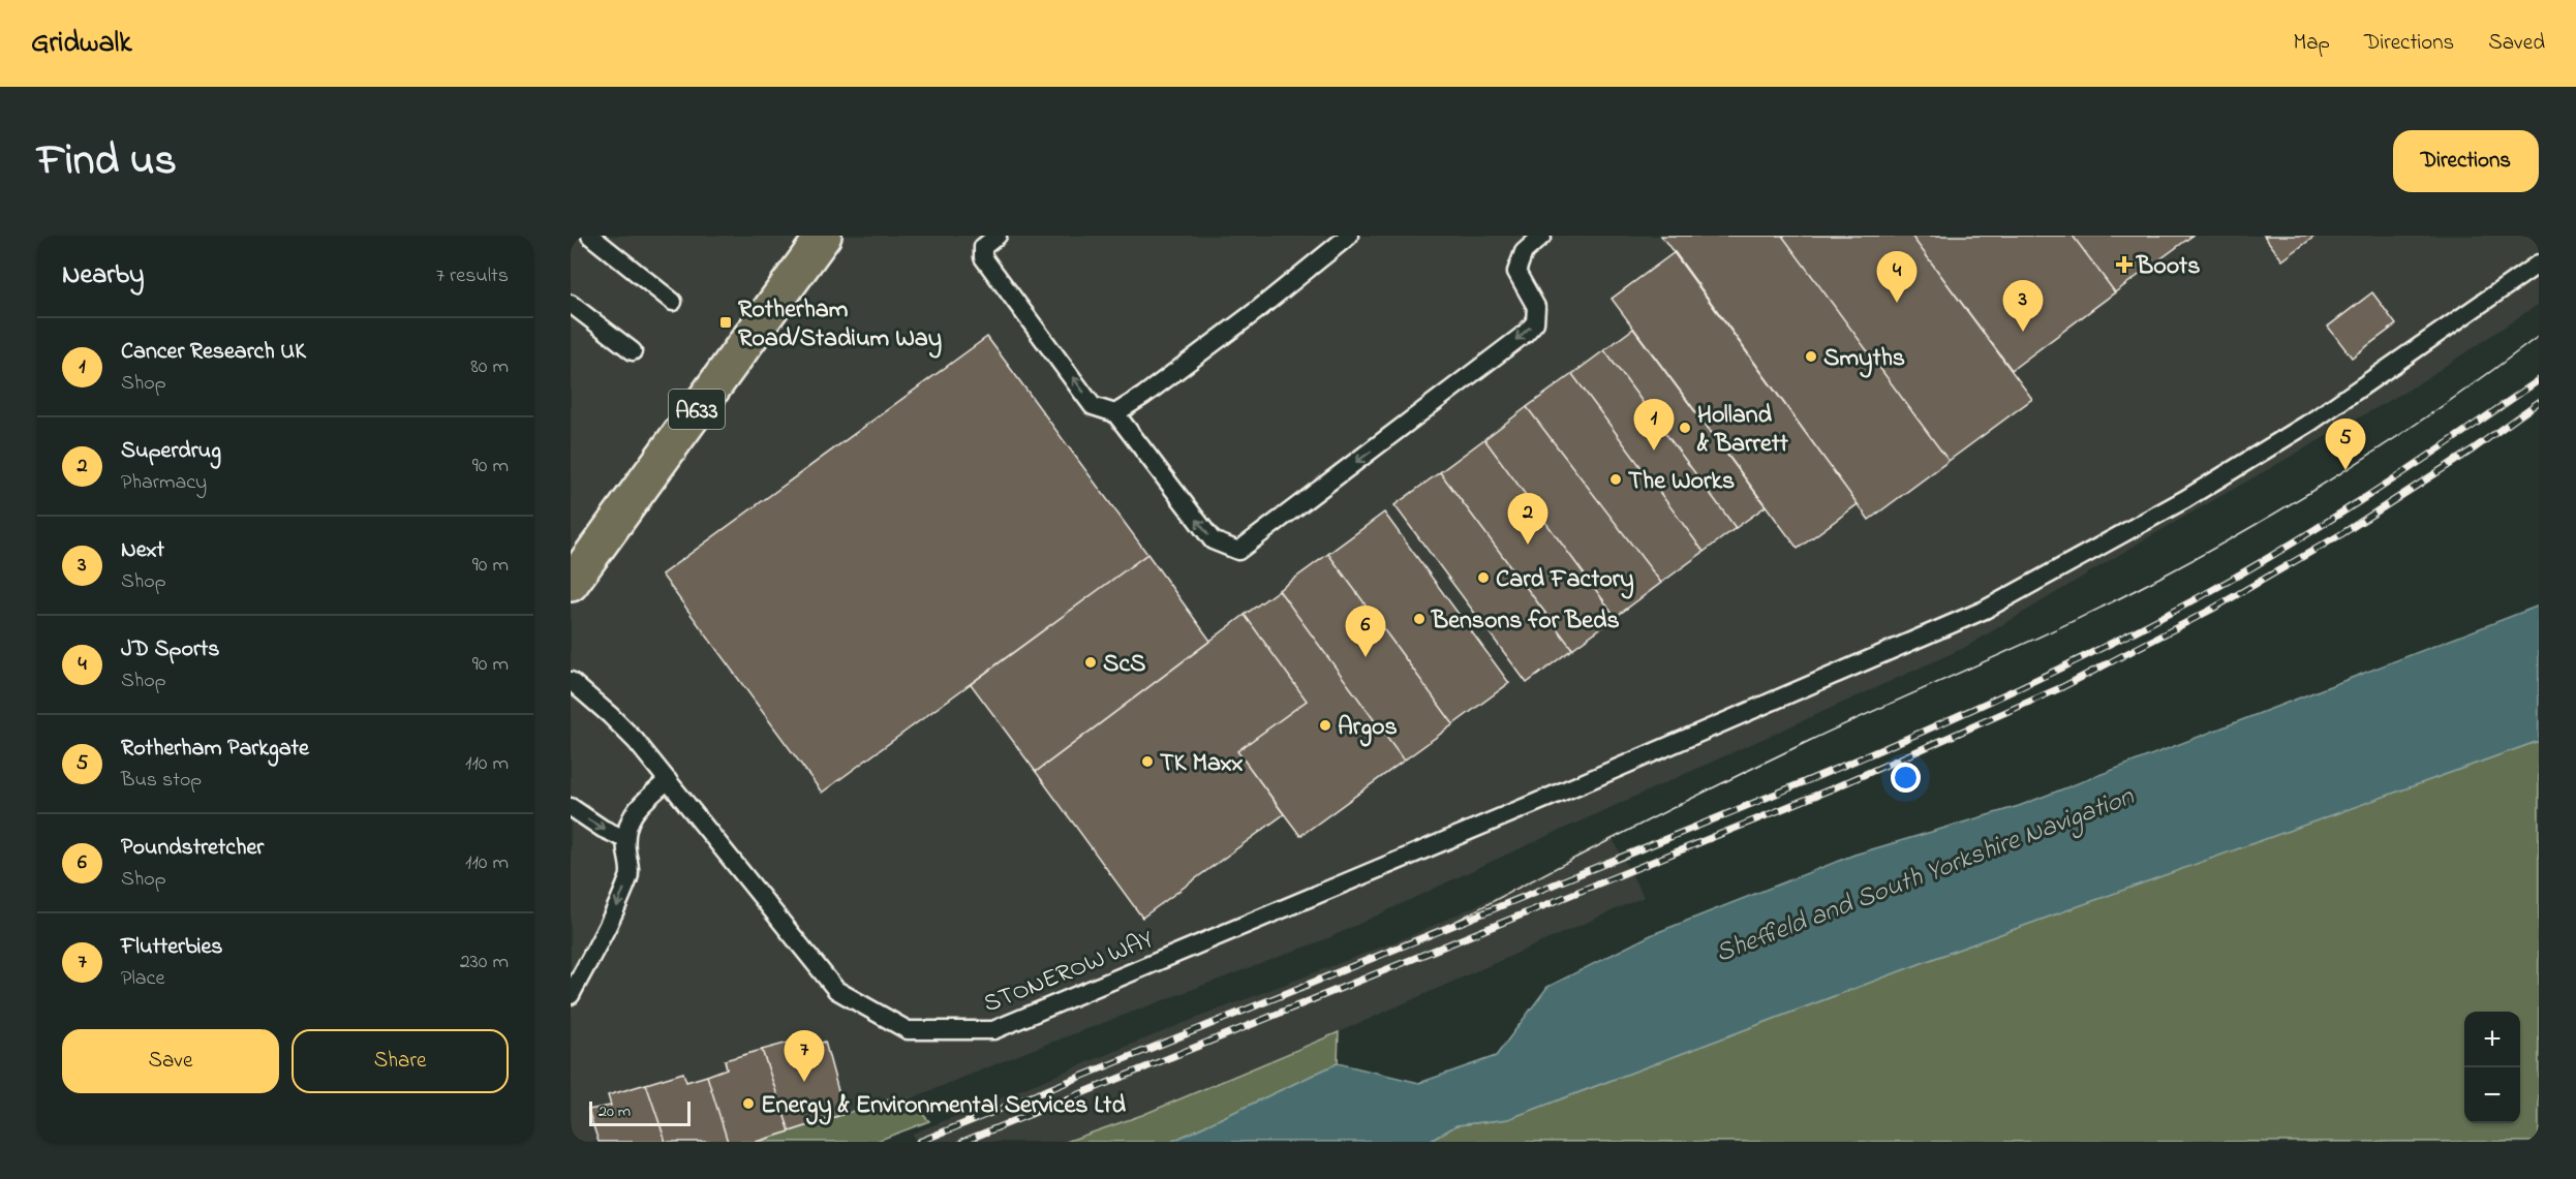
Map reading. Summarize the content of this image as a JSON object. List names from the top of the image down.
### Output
{
  "streets": {
    "main road": ["A633"],
    "lane": ["STONEROW WAY"]
  },
  "water": ["Sheffield and South Yorkshire Navigation"],
  "places": {
    "health": ["Boots"],
    "transit": ["Rotherham Road/Stadium Way"],
    "other": [
      "Smyths",
      "Holland & Barrett",
      "The Works",
      "Card Factory",
      "Bensons for Beds",
      "ScS",
      "Argos",
      "TK Maxx",
      "Energy & Environmental Services Ltd"
    ]
  },
  "scale_bar": "20 m",
  "page": {
    "header": "Gridwalk",
    "nav": ["Map", "Directions", "Saved"],
    "title": "Find us",
    "buttons": [
      "Directions",
      ["Save", "Share"]
    ],
    "heading": ["Nearby", "7 results"],
    "pins": [
      "4",
      "3",
      "1",
      "5",
      "2",
      "6",
      "7"
    ],
    "list": [
      {
        "mark": "1",
        "name": "Cancer Research UK",
        "note": "Shop",
        "value": "80 m"
      },
      {
        "mark": "2",
        "name": "Superdrug",
        "note": "Pharmacy",
        "value": "90 m"
      },
      {
        "mark": "3",
        "name": "Next",
        "note": "Shop",
        "value": "90 m"
      },
      {
        "mark": "4",
        "name": "JD Sports",
        "note": "Shop",
        "value": "90 m"
      },
      {
        "mark": "5",
        "name": "Rotherham Parkgate",
        "note": "Bus stop",
        "value": "110 m"
      },
      {
        "mark": "6",
        "name": "Poundstretcher",
        "note": "Shop",
        "value": "110 m"
      },
      {
        "mark": "7",
        "name": "Flutterbies",
        "note": "Place",
        "value": "230 m"
      }
    ],
    "map_buttons": ["+", "−"],
    "scale": "20 m"
  }
}
